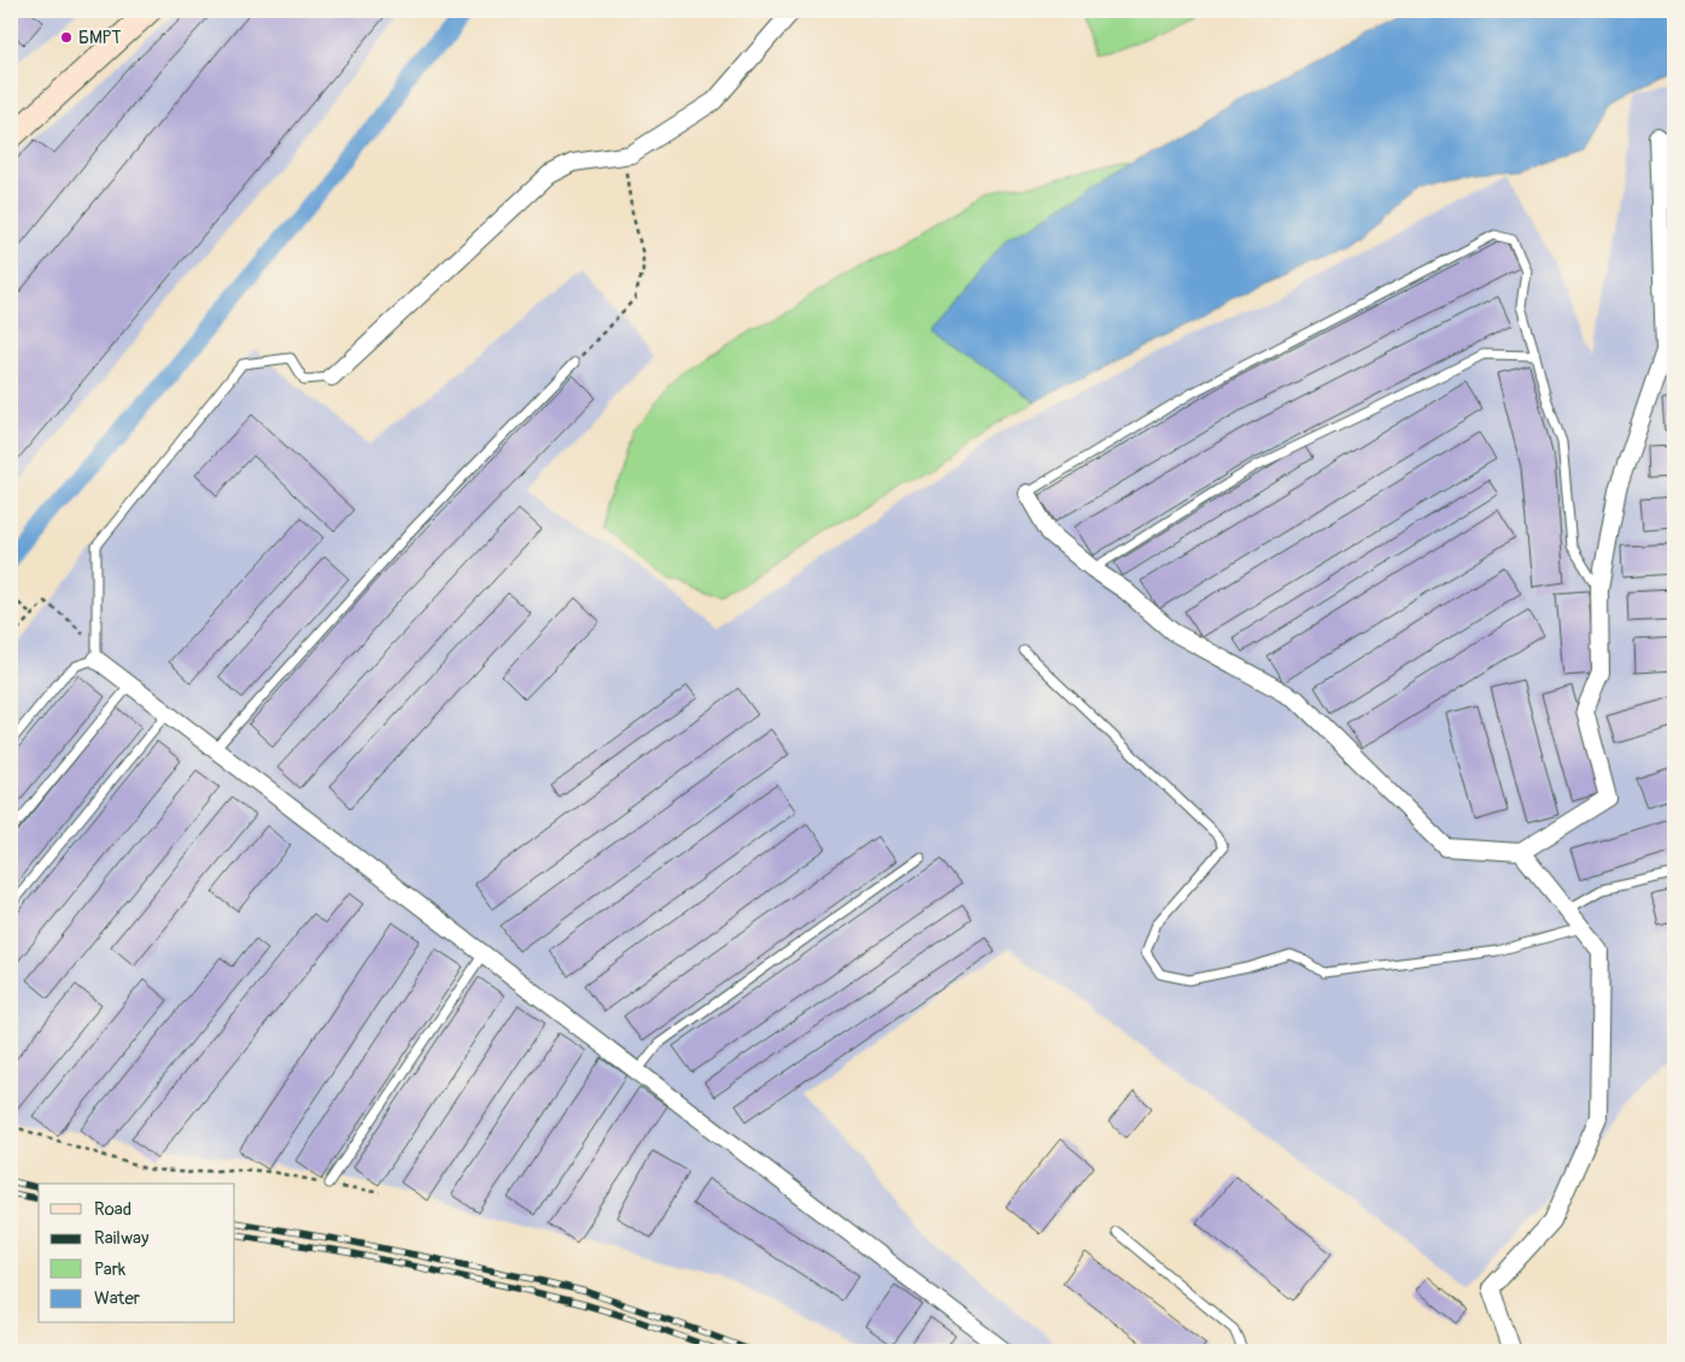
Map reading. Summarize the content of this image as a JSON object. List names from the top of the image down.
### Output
{
  "places": ["БМРТ"],
  "legend": [
    "Road",
    "Railway",
    "Park",
    "Water"
  ]
}
